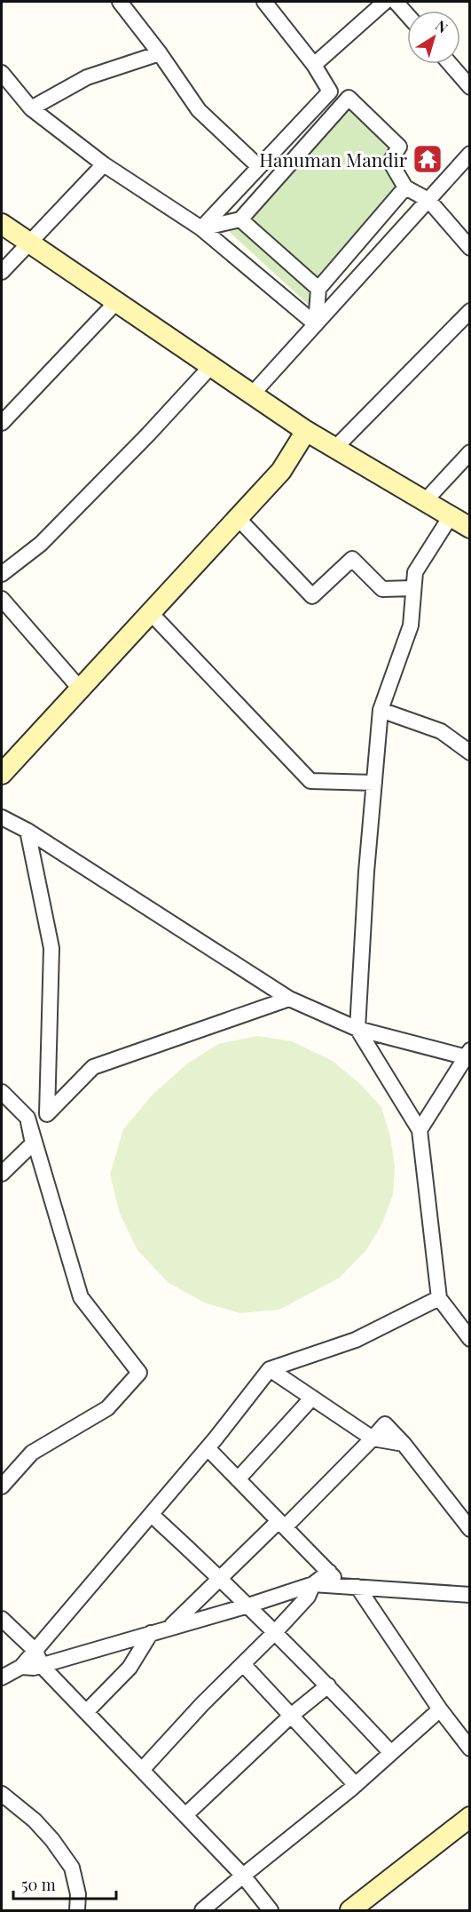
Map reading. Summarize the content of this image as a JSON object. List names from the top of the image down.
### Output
{
  "places": {
    "temple": ["Hanuman Mandir"]
  },
  "scale_bar": "50 m",
  "north": "top right"
}
